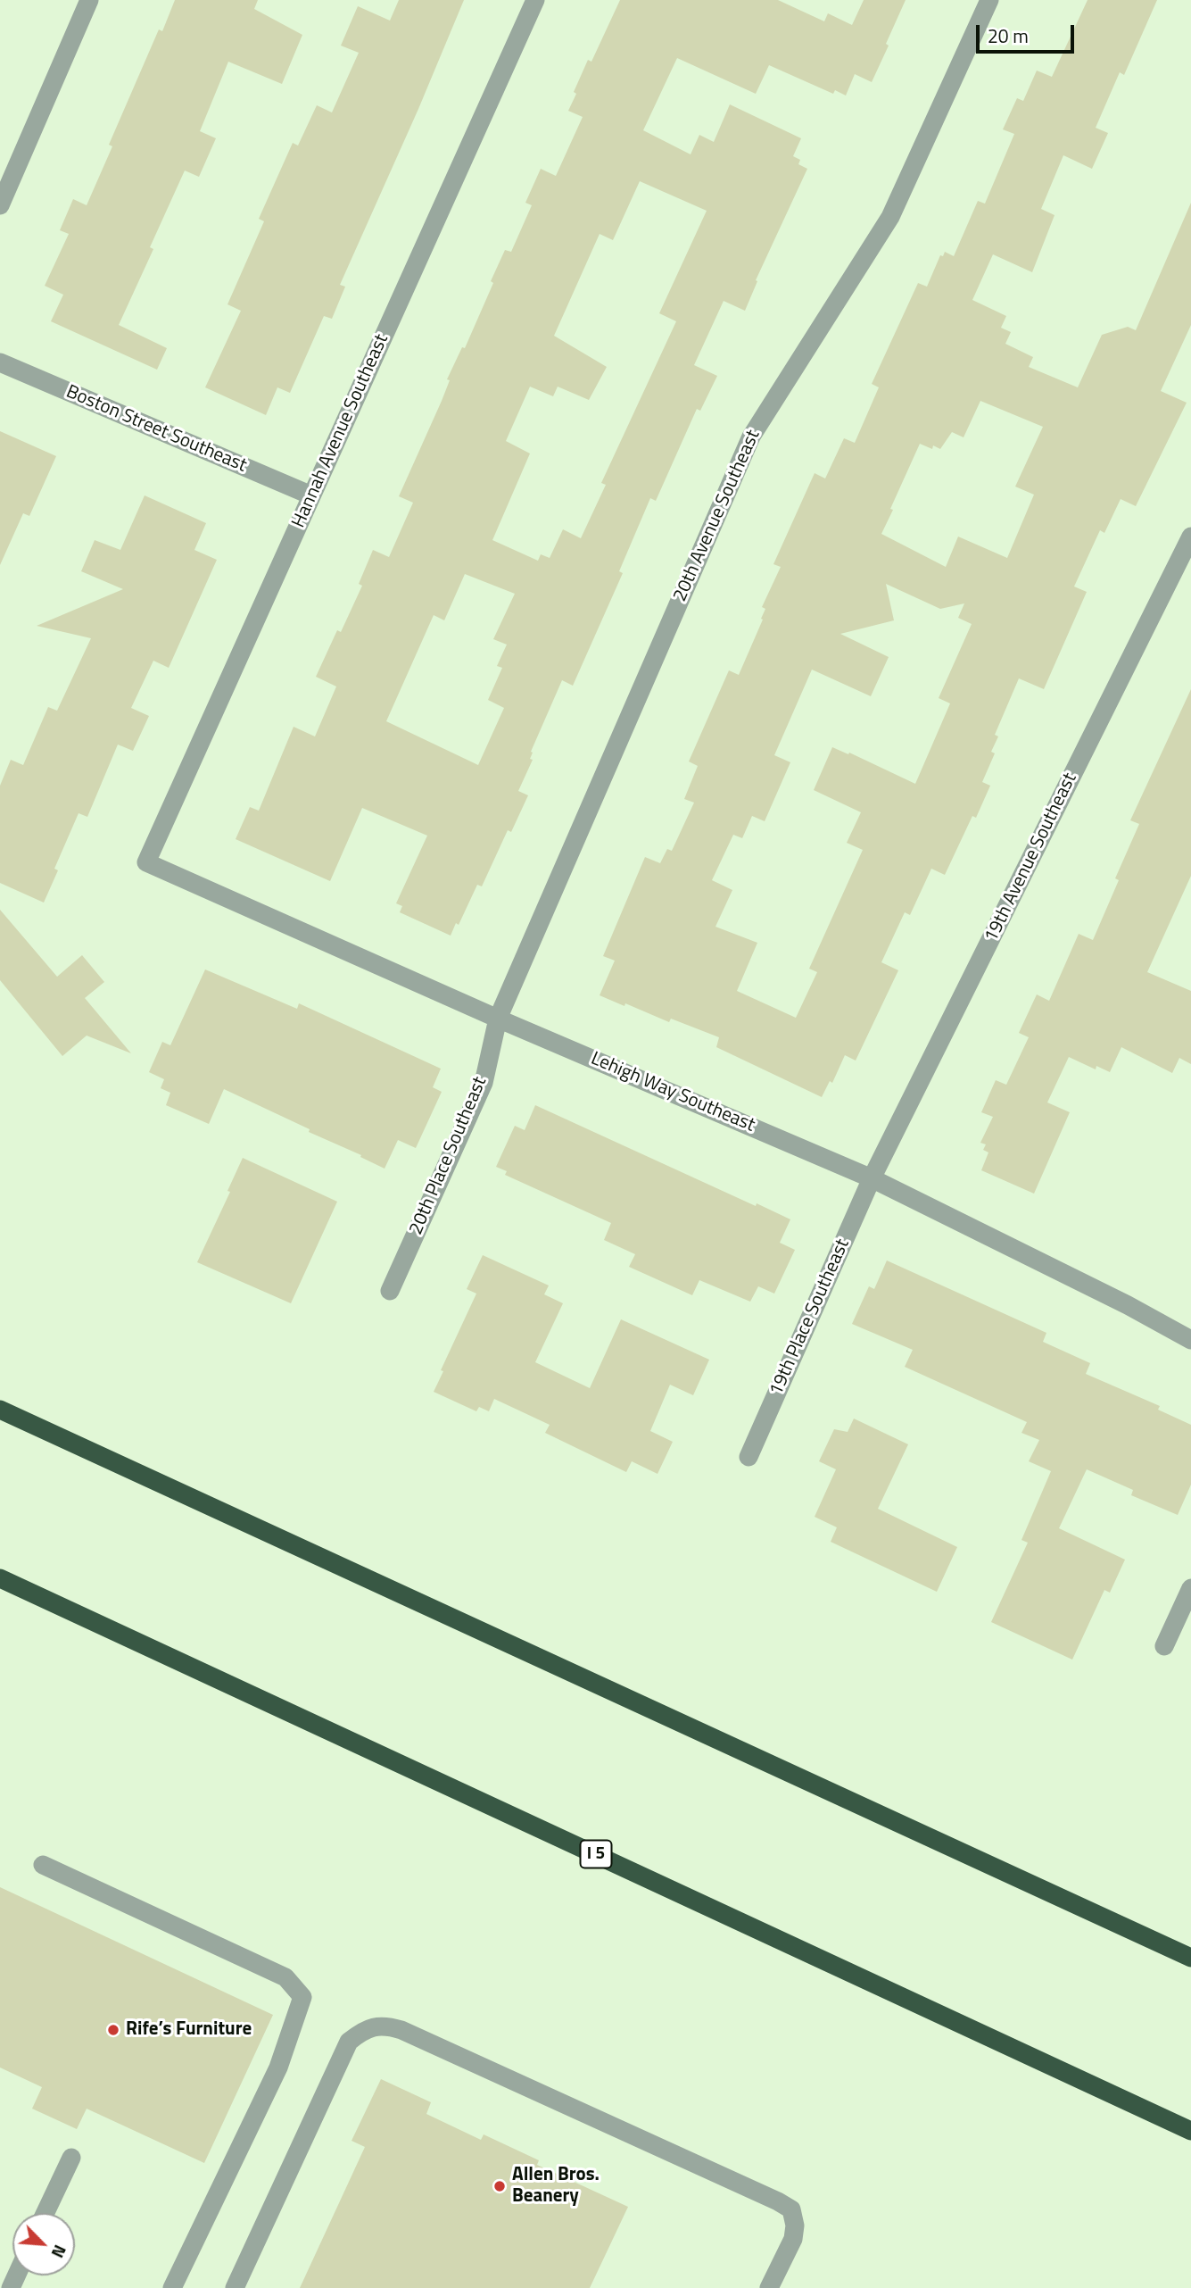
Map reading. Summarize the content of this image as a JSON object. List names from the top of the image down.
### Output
{
  "streets": {
    "highway": ["I 5"],
    "street": [
      "Boston Street Southeast",
      "Hannah Avenue Southeast",
      "20th Avenue Southeast",
      "19th Avenue Southeast",
      "Lehigh Way Southeast",
      "20th Place Southeast",
      "19th Place Southeast"
    ]
  },
  "crossings": [
    ["Boston Street Southeast", "Hannah Avenue Southeast"],
    ["Hannah Avenue Southeast", "Lehigh Way Southeast"],
    ["20th Avenue Southeast", "Lehigh Way Southeast"],
    ["20th Avenue Southeast", "20th Place Southeast"],
    ["19th Avenue Southeast", "Lehigh Way Southeast"],
    ["19th Avenue Southeast", "19th Place Southeast"],
    ["Lehigh Way Southeast", "20th Place Southeast"],
    ["Lehigh Way Southeast", "19th Place Southeast"]
  ],
  "places": ["Rife’s Furniture", "Allen Bros. Beanery"],
  "scale_bar": "20 m",
  "north": "bottom right"
}
